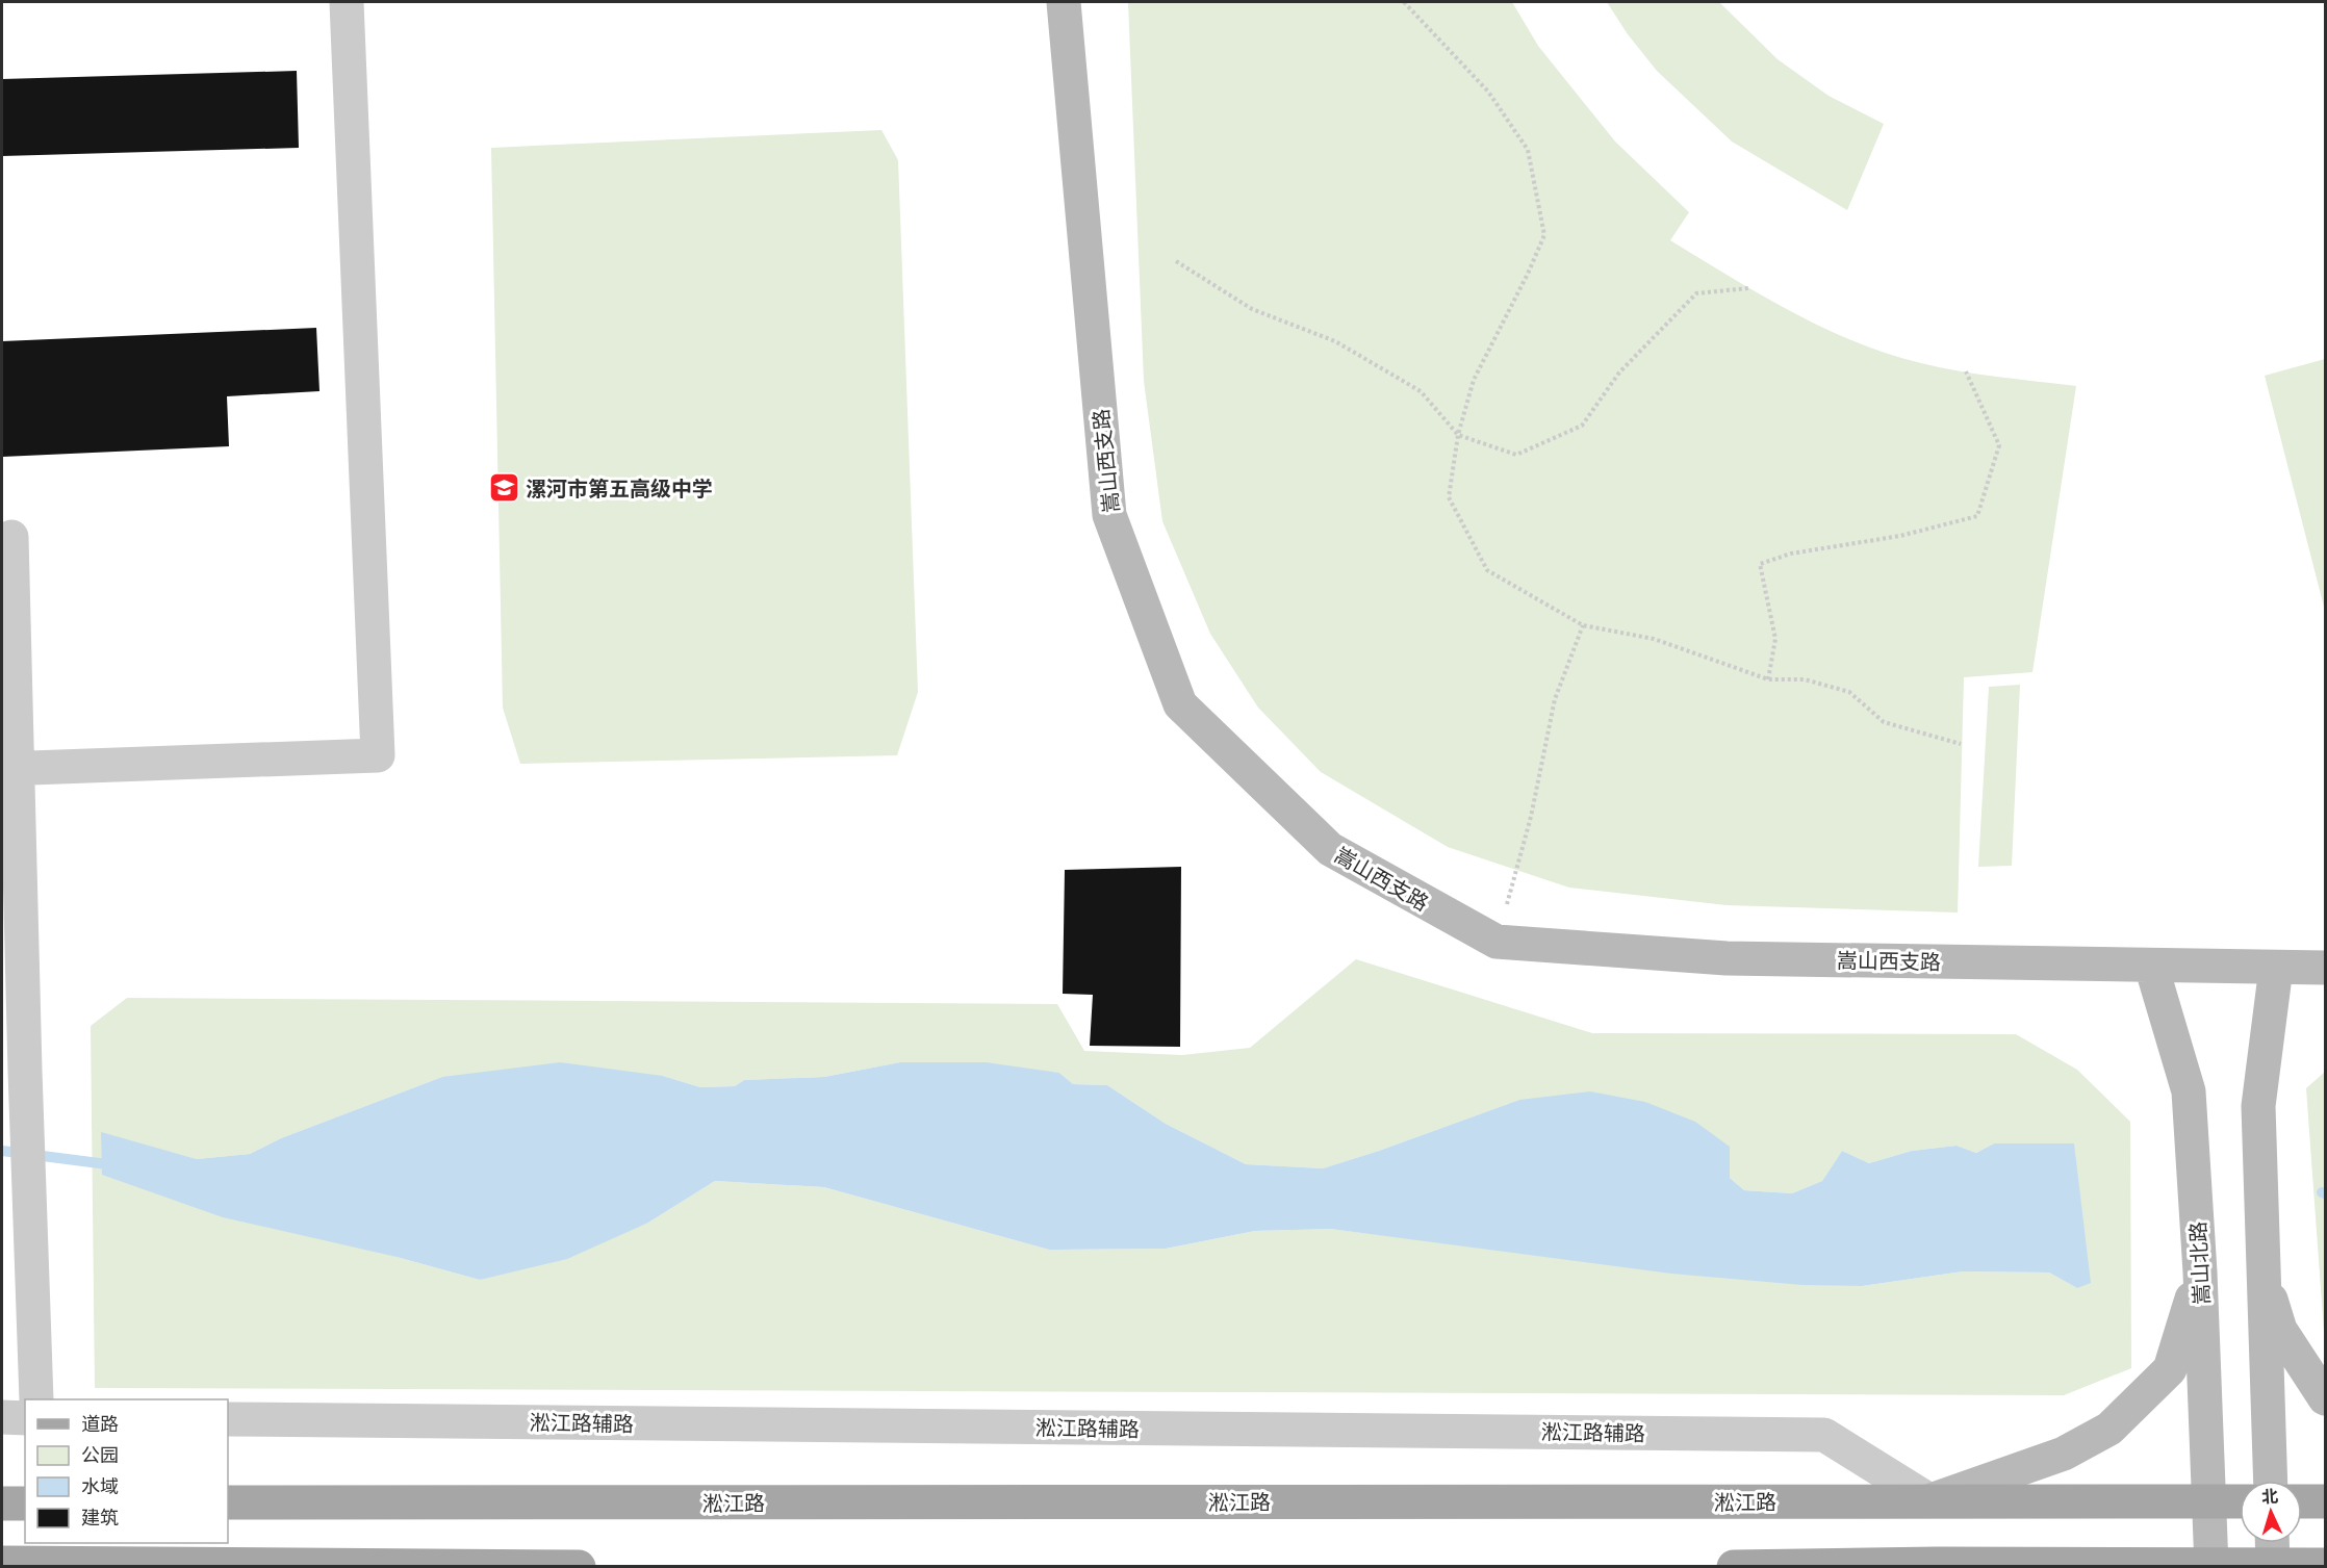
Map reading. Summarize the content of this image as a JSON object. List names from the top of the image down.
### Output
{
  "streets": {
    "main road": ["嵩山西支路", "嵩山北路", "淞江路"],
    "street": ["淞江路辅路"]
  },
  "crossings": [
    ["嵩山西支路", "嵩山北路"],
    ["嵩山北路", "淞江路"],
    ["淞江路辅路", "淞江路"]
  ],
  "places": {
    "school or university": ["漯河市第五高级中学"]
  },
  "legend": [
    "道路",
    "公园",
    "水域",
    "建筑"
  ],
  "north": "top"
}
